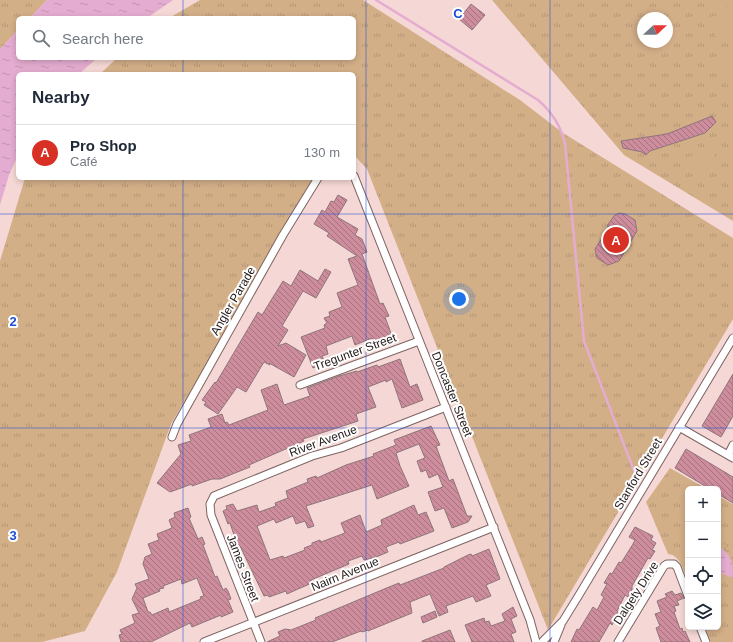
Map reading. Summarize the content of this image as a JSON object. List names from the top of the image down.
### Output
{
  "streets": {
    "street": [
      "Angler Parade",
      "Tregunter Street",
      "Doncaster Street",
      "River Avenue",
      "Stanford Street",
      "James Street",
      "Nairn Avenue",
      "Dalgety Drive"
    ]
  },
  "crossings": [
    ["Tregunter Street", "Doncaster Street"],
    ["Doncaster Street", "River Avenue"],
    ["Doncaster Street", "Stanford Street"],
    ["Doncaster Street", "Nairn Avenue"],
    ["River Avenue", "James Street"],
    ["James Street", "Nairn Avenue"]
  ],
  "north": "right",
  "page": {
    "search": "Search here",
    "heading": "Nearby",
    "list": [
      {
        "mark": "A",
        "name": "Pro Shop",
        "note": "Café",
        "value": "130 m"
      }
    ],
    "pins": "A",
    "map_buttons": ["+", "−"]
  },
  "grid": {
    "columns": ["C"],
    "rows": ["2", "3"]
  }
}
